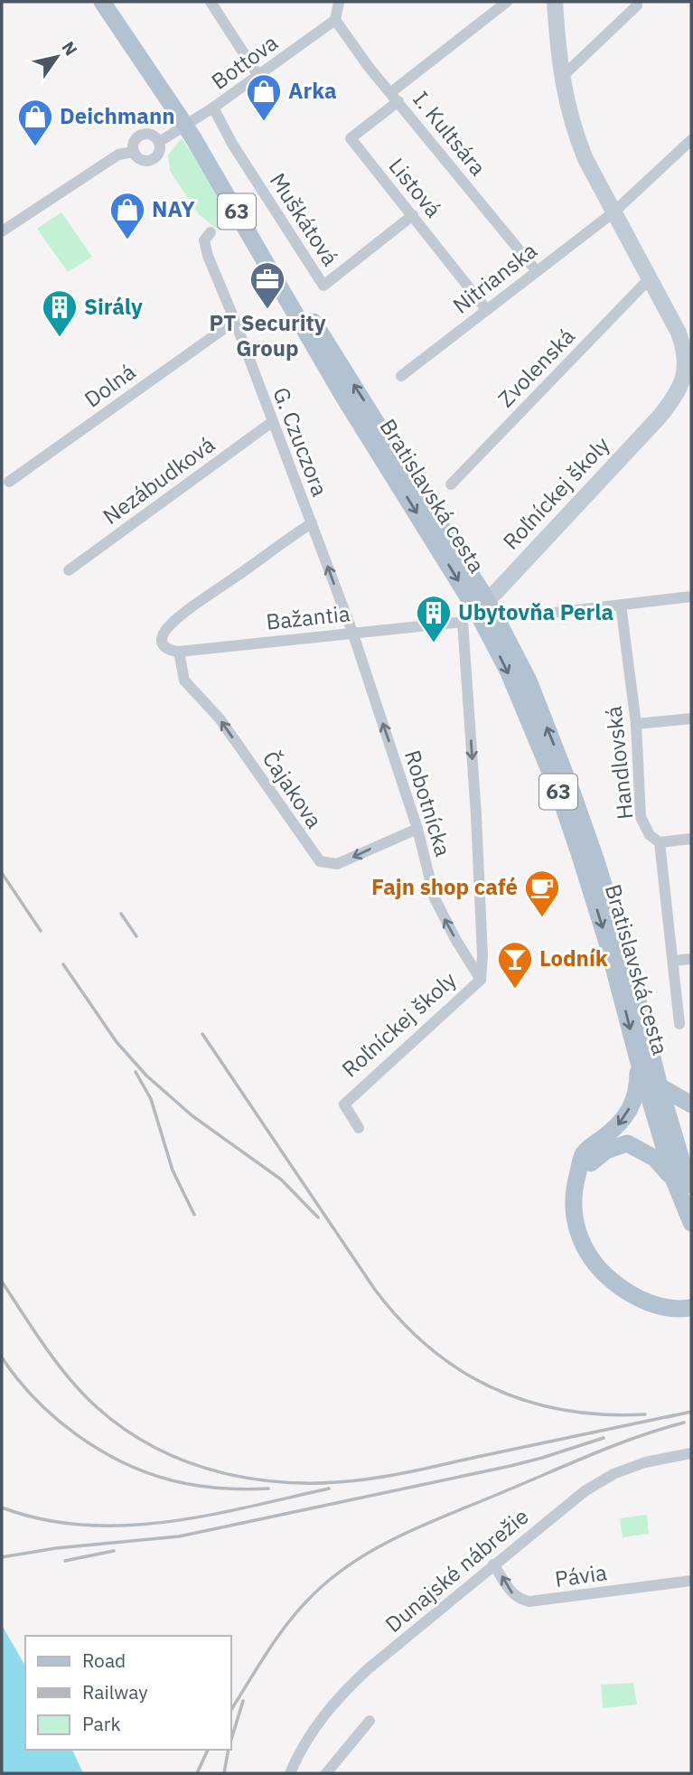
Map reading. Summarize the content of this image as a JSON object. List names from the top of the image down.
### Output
{
  "streets": {
    "main road": ["63", "Roľníckej školy", "Bratislavská cesta"],
    "street": [
      "Bottova",
      "I. Kultsára",
      "Listová",
      "Muškátová",
      "Nitrianska",
      "Zvolenská",
      "Dolná",
      "G. Czuczora",
      "Nezábudková",
      "Bažantia",
      "Handlovská",
      "Čajakova",
      "Robotnícka",
      "Dunajské nábrežie",
      "Pávia"
    ]
  },
  "crossings": [
    ["Bottova", "I. Kultsára"],
    ["Bottova", "Muškátová"],
    ["I. Kultsára", "Listová"],
    ["I. Kultsára", "Nitrianska"],
    ["Listová", "Muškátová"],
    ["Listová", "Nitrianska"],
    ["Nitrianska", "Roľníckej školy"],
    ["Zvolenská", "Roľníckej školy"],
    ["Dolná", "G. Czuczora"],
    ["G. Czuczora", "Nezábudková"],
    ["G. Czuczora", "Bažantia"],
    ["G. Czuczora", "Robotnícka"],
    ["Roľníckej školy", "Bratislavská cesta"],
    ["Roľníckej školy", "Bažantia"],
    ["Roľníckej školy", "Robotnícka"],
    ["Bratislavská cesta", "Bažantia"],
    ["Bažantia", "Čajakova"],
    ["Bažantia", "Robotnícka"],
    ["Čajakova", "Robotnícka"],
    ["Dunajské nábrežie", "Pávia"]
  ],
  "one_way": ["Čajakova", "Robotnícka", "Pávia"],
  "places": {
    "shop": ["Arka", "Deichmann", "NAY"],
    "office": ["PT Security Group"],
    "building": ["Sirály", "Ubytovňa Perla"],
    "cafe": ["Fajn shop café"],
    "bar": ["Lodník"]
  },
  "legend": ["Road", "Railway", "Park"],
  "north": "top right"
}
